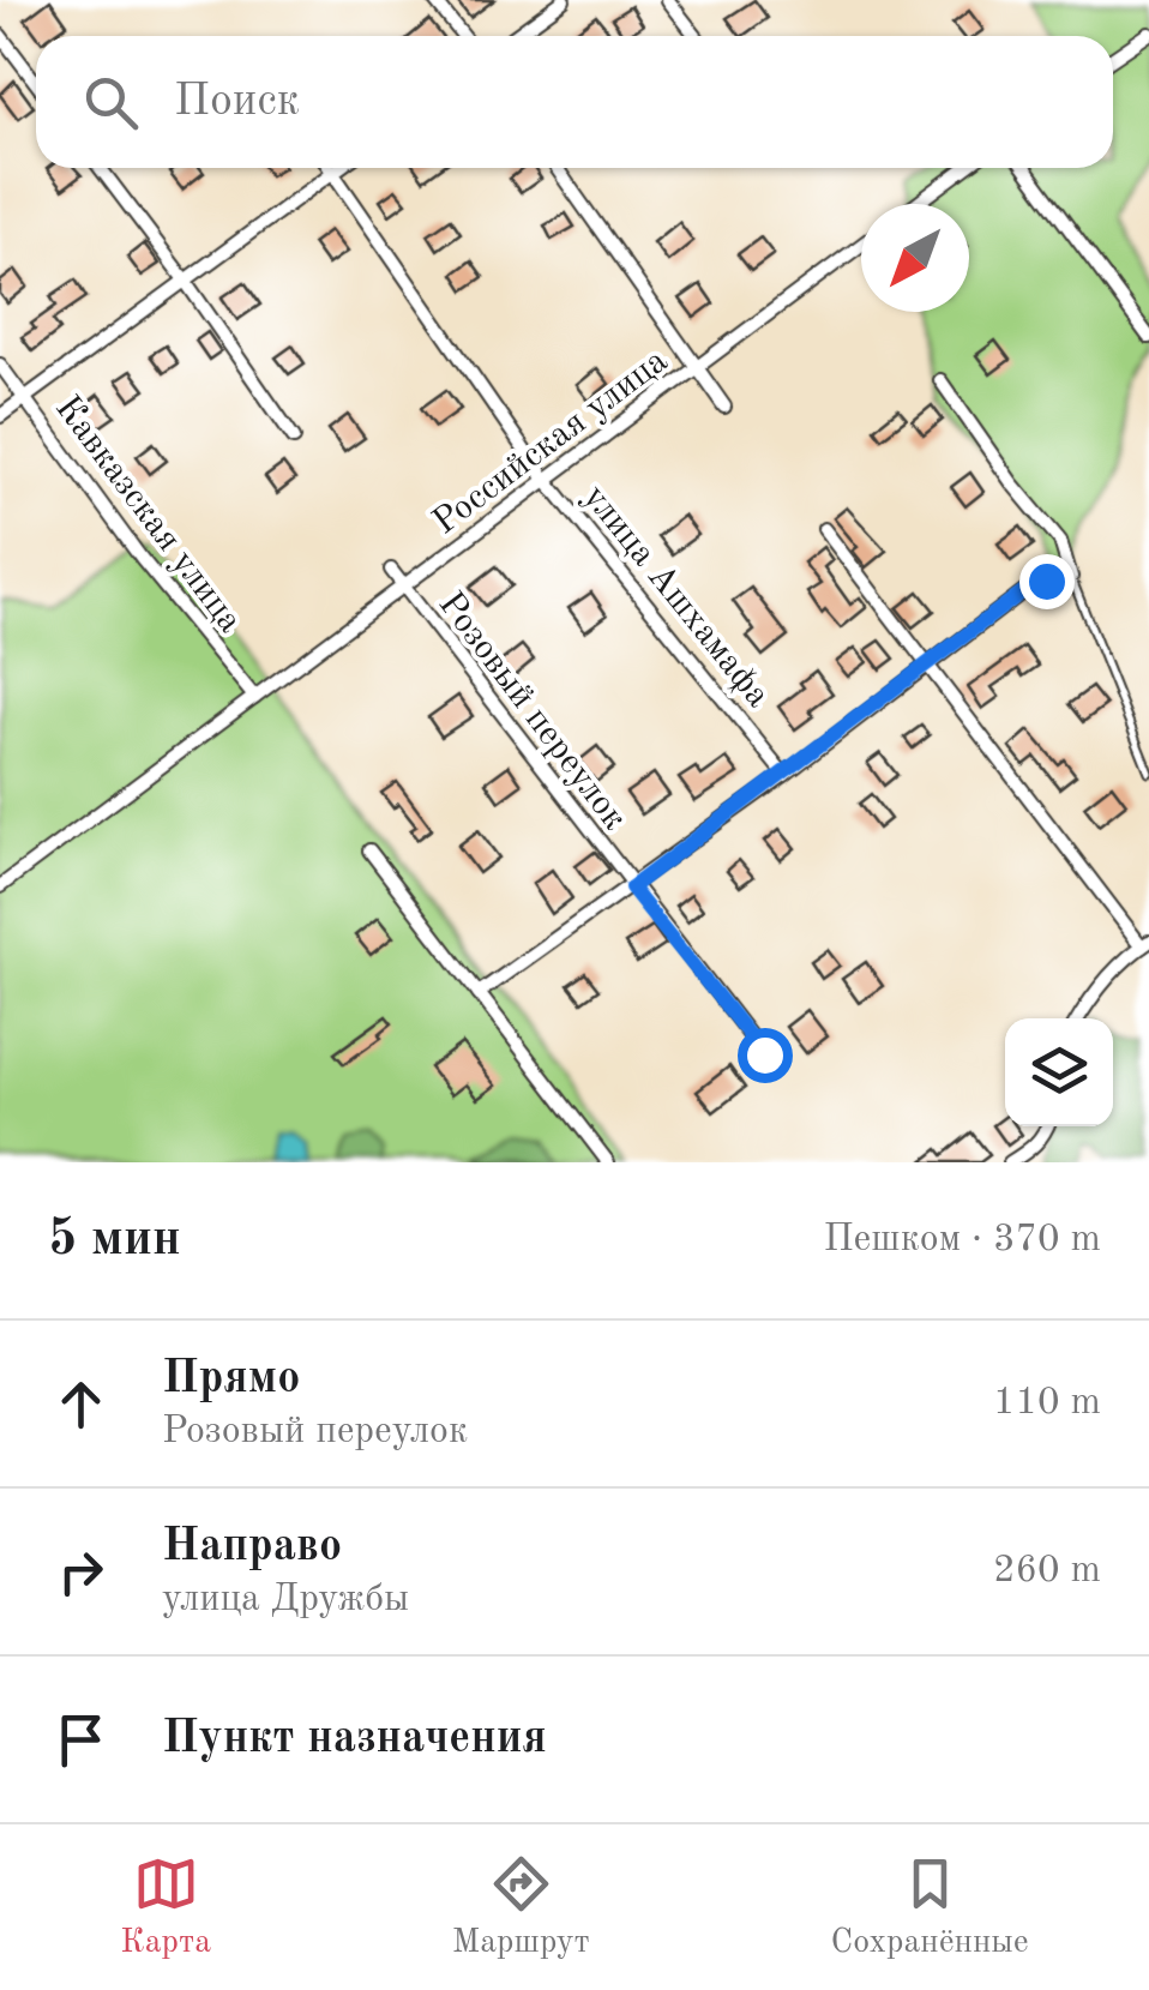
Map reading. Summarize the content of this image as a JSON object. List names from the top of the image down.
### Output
{
  "streets": {
    "street": [
      "Российская улица",
      "Кавказcкая улица",
      "улица Ашхамафа",
      "Розовый переулок"
    ]
  },
  "crossings": [
    ["Российская улица", "Кавказcкая улица"],
    ["Российская улица", "улица Ашхамафа"],
    ["Российская улица", "Розовый переулок"]
  ],
  "north": "bottom left",
  "page": {
    "search": "Поиск",
    "heading": ["5 мин", "Пешком · 370 m"],
    "list": [
      ["Прямо", "Розовый переулок", "110 m"],
      ["Направо", "улица Дружбы", "260 m"],
      "Пункт назначения"
    ],
    "nav": ["Карта", "Маршрут", "Сохранённые"]
  }
}
